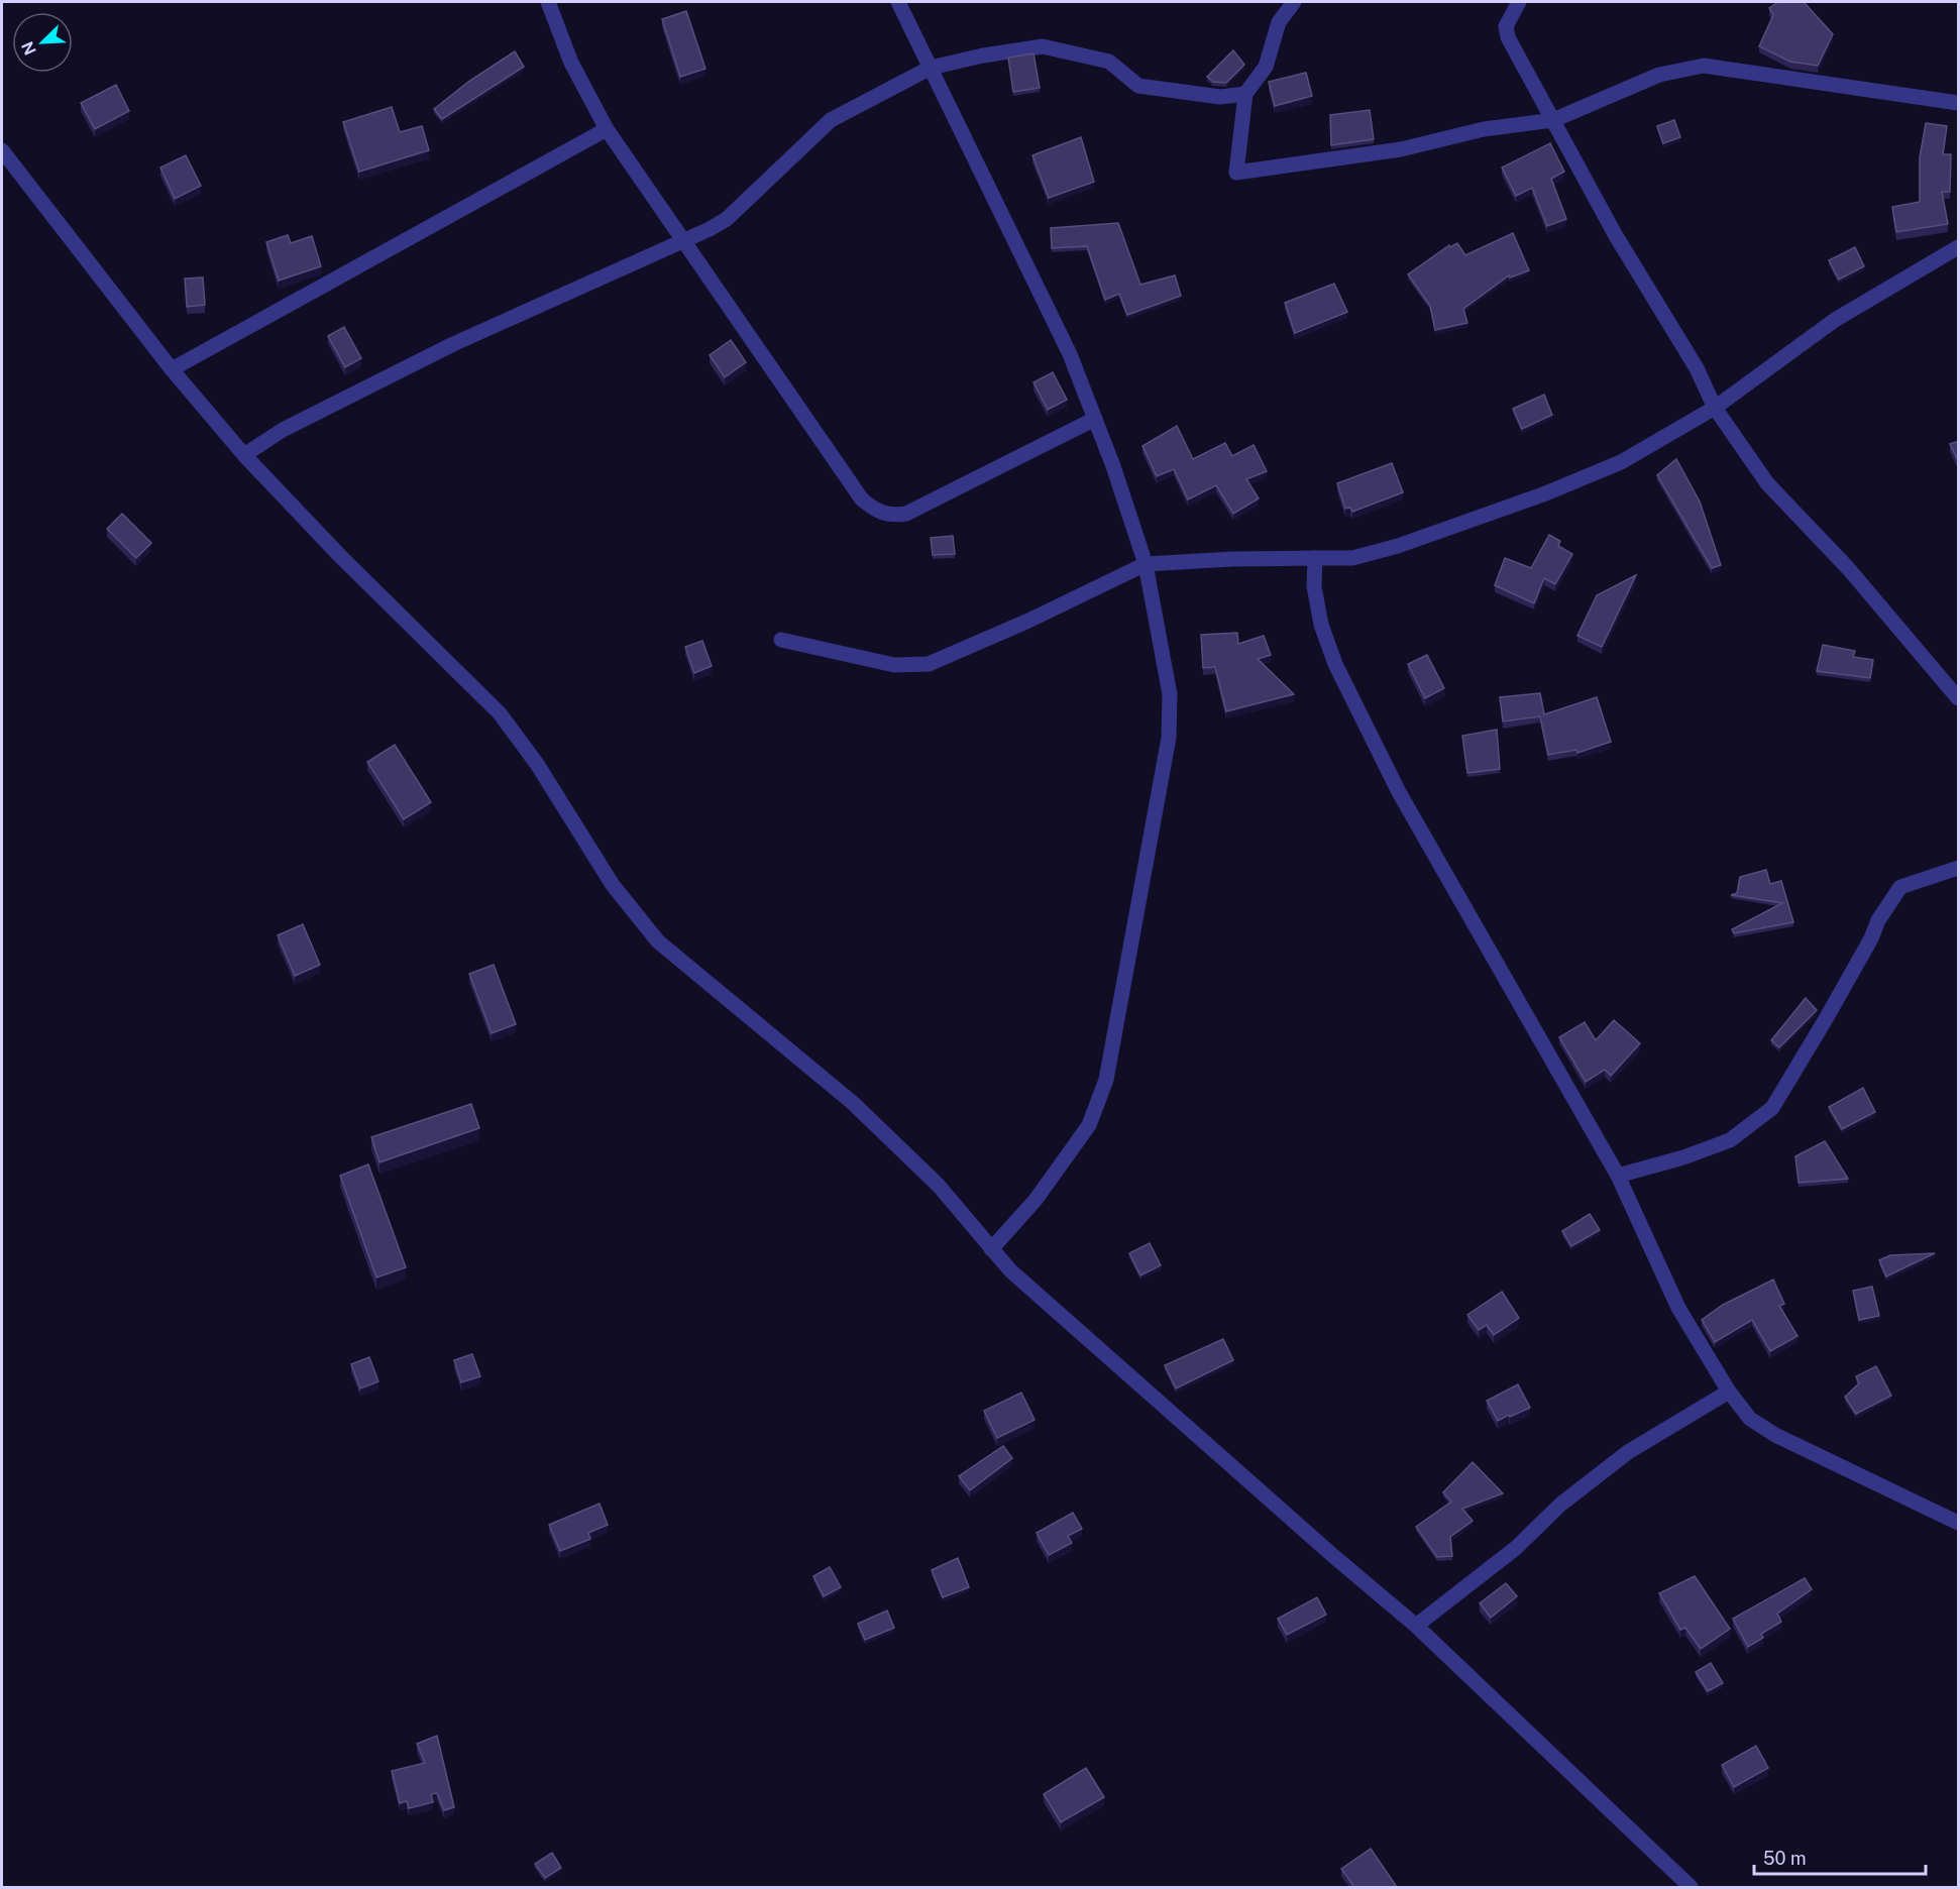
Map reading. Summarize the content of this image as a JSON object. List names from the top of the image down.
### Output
{
  "scale_bar": "50 m",
  "north": "bottom left"
}
